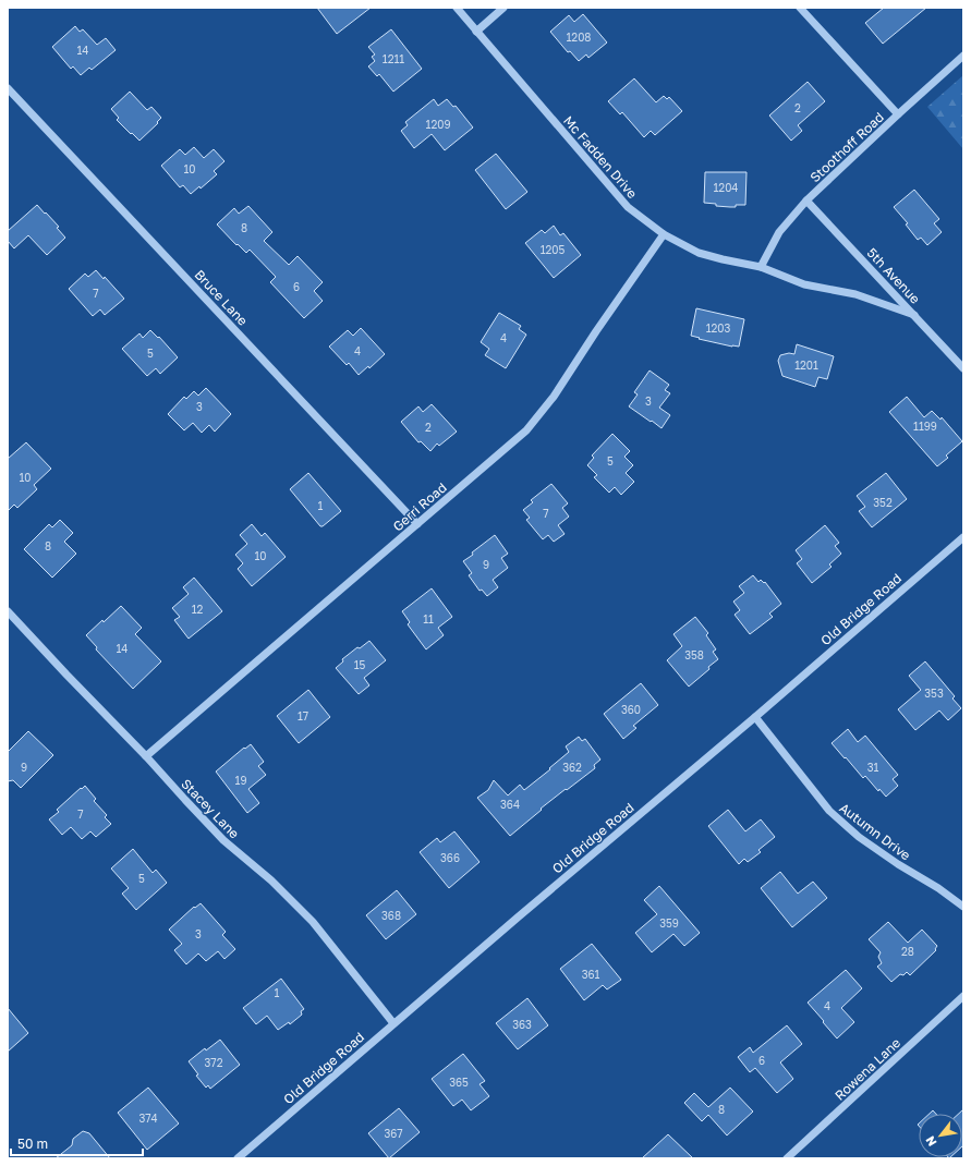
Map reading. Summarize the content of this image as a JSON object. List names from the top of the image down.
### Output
{
  "streets": {
    "street": [
      "Stoothoff Road",
      "Mc Fadden Drive",
      "5th Avenue",
      "Bruce Lane",
      "Gerri Road",
      "Old Bridge Road",
      "Stacey Lane",
      "Autumn Drive",
      "Rowena Lane"
    ]
  },
  "crossings": [
    ["Stoothoff Road", "Mc Fadden Drive"],
    ["Stoothoff Road", "5th Avenue"],
    ["Mc Fadden Drive", "5th Avenue"],
    ["Mc Fadden Drive", "Gerri Road"],
    ["Bruce Lane", "Gerri Road"],
    ["Gerri Road", "Stacey Lane"],
    ["Old Bridge Road", "Stacey Lane"],
    ["Old Bridge Road", "Autumn Drive"]
  ],
  "house_numbers": [
    "1208",
    "14",
    "1211",
    "2",
    "1209",
    "10",
    "1204",
    "8",
    "1205",
    "6",
    "7",
    "1203",
    "4",
    "4",
    "5",
    "1201",
    "3",
    "3",
    "1199",
    "2",
    "5",
    "10",
    "352",
    "1",
    "7",
    "8",
    "10",
    "9",
    "12",
    "11",
    "14",
    "358",
    "15",
    "353",
    "360",
    "17",
    "9",
    "362",
    "31",
    "19",
    "364",
    "7",
    "366",
    "5",
    "368",
    "359",
    "3",
    "28",
    "361",
    "1",
    "4",
    "363",
    "6",
    "372",
    "365",
    "8",
    "374",
    "367"
  ],
  "scale_bar": "50 m",
  "north": "bottom left"
}
